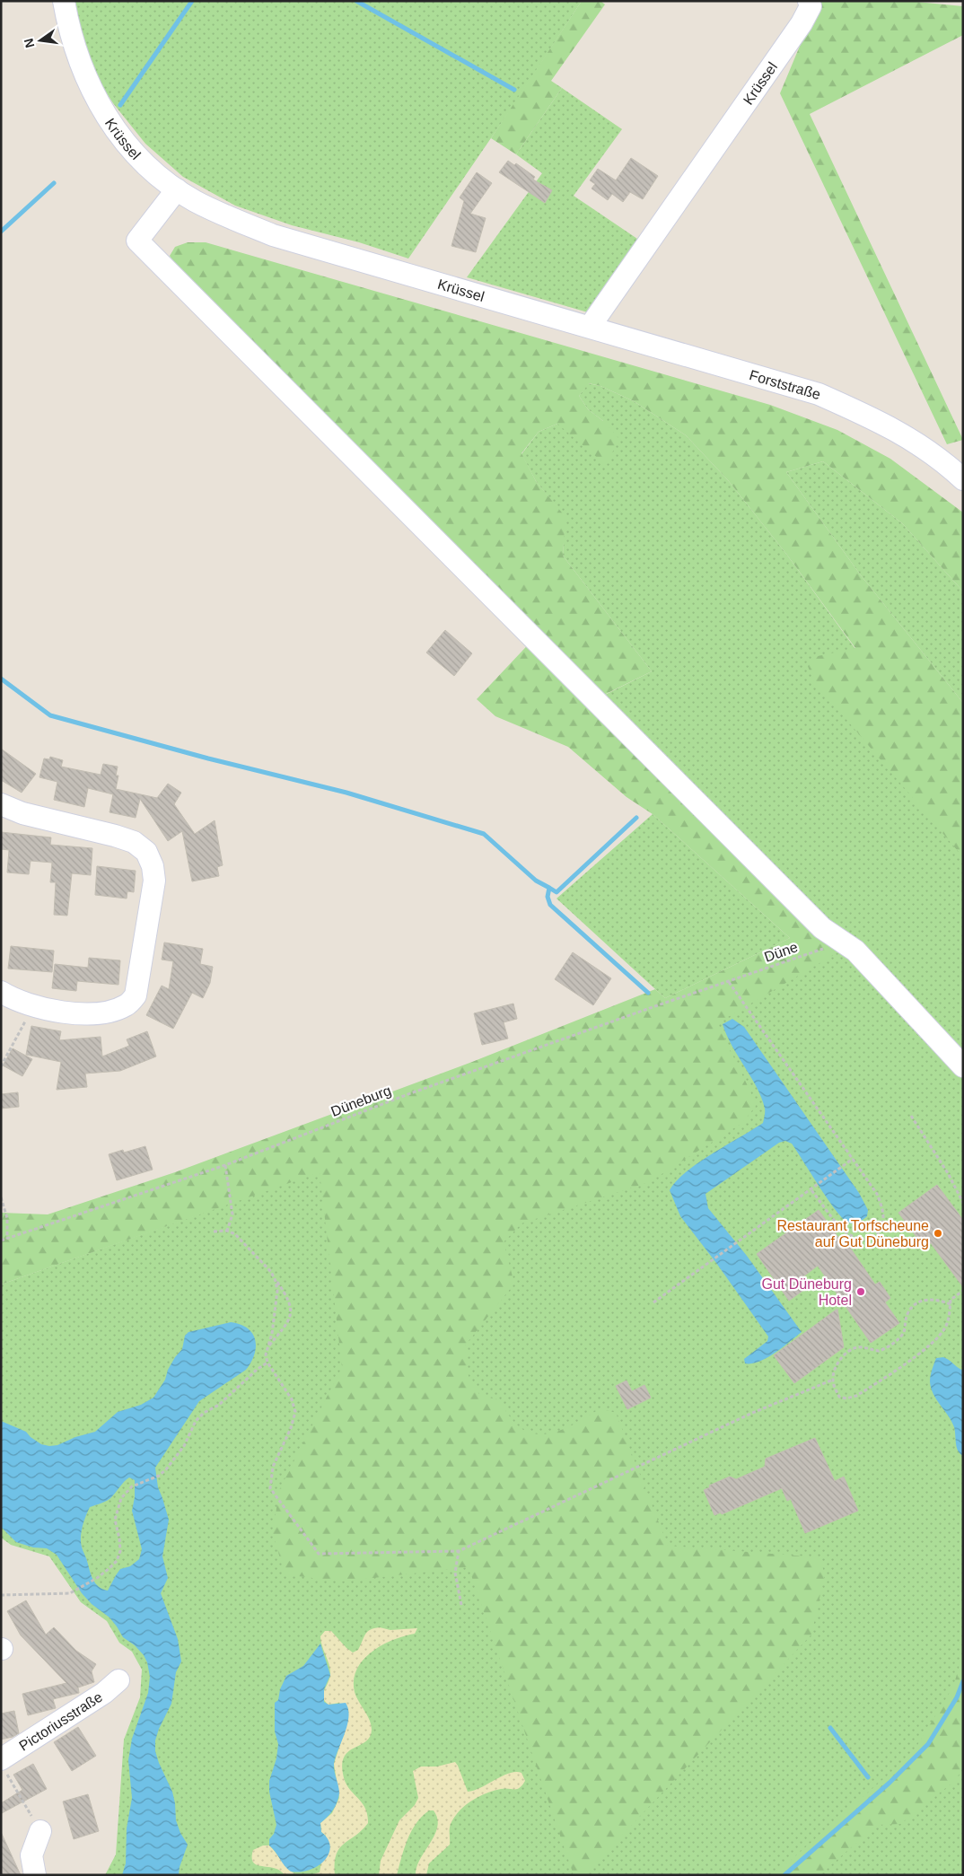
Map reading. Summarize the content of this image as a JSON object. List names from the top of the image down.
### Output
{
  "streets": {
    "street": ["Krüssel", "Forststraße", "Pictoriusstraße"],
    "path": ["Düne", "Düneburg"]
  },
  "crossings": [
    ["Krüssel", "Forststraße"],
    ["Düne", "Düneburg"]
  ],
  "places": ["Restaurant Torfscheune auf Gut Düneburg", "Gut Düneburg Hotel"],
  "north": "left"
}
